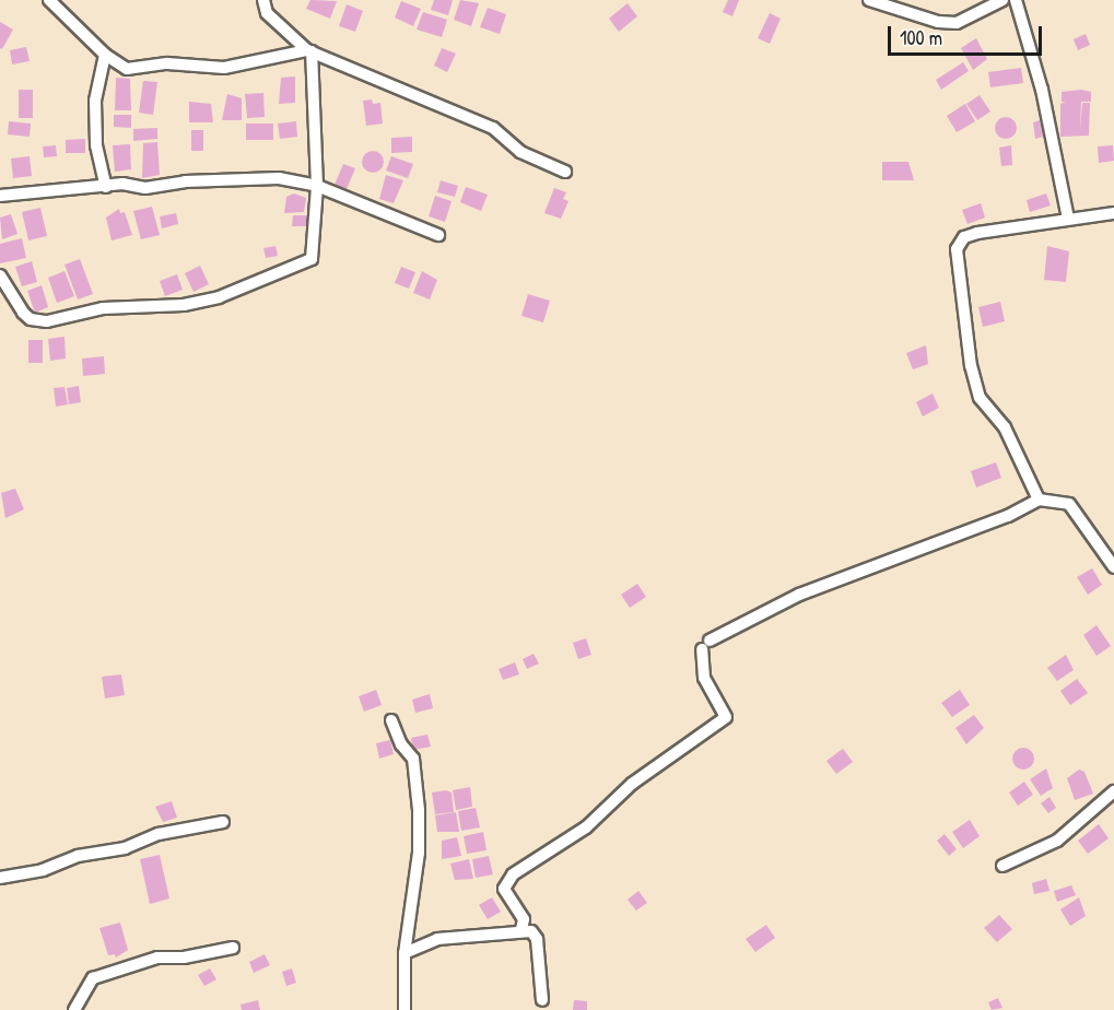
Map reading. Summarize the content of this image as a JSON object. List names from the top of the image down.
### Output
{
  "scale_bar": "100 m"
}
